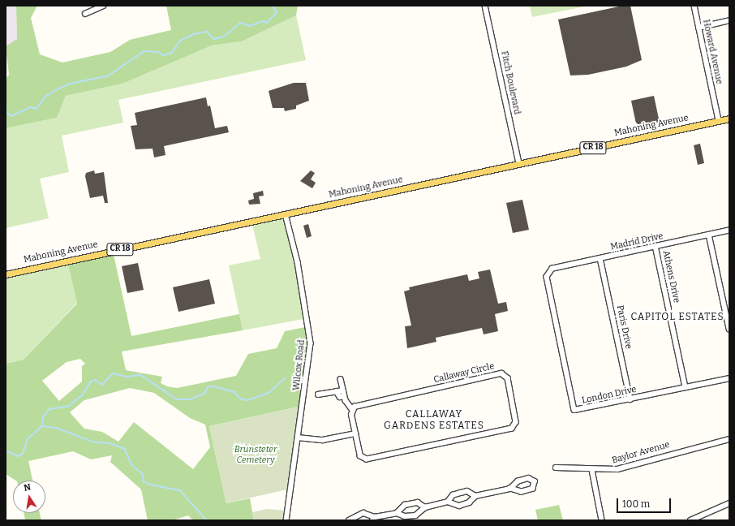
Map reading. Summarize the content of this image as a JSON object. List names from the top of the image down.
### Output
{
  "streets": {
    "main road": ["Mahoning Avenue", "CR 18"],
    "street": [
      "Howard Avenue",
      "Fitch Boulevard",
      "Madrid Drive",
      "Athens Drive",
      "Paris Drive",
      "Wilcox Road",
      "Callaway Circle",
      "London Drive",
      "Baylor Avenue"
    ]
  },
  "crossings": [
    ["Howard Avenue", "Mahoning Avenue"],
    ["Fitch Boulevard", "Mahoning Avenue"],
    ["Mahoning Avenue", "Wilcox Road"],
    ["Madrid Drive", "Athens Drive"],
    ["Madrid Drive", "Paris Drive"],
    ["Madrid Drive", "London Drive"],
    ["Athens Drive", "London Drive"],
    ["Paris Drive", "London Drive"]
  ],
  "districts": ["CAPITOL ESTATES", "CALLAWAY GARDENS ESTATES"],
  "parks": ["Brunsteter Cemetery"],
  "scale_bar": "100 m",
  "north": "top"
}
